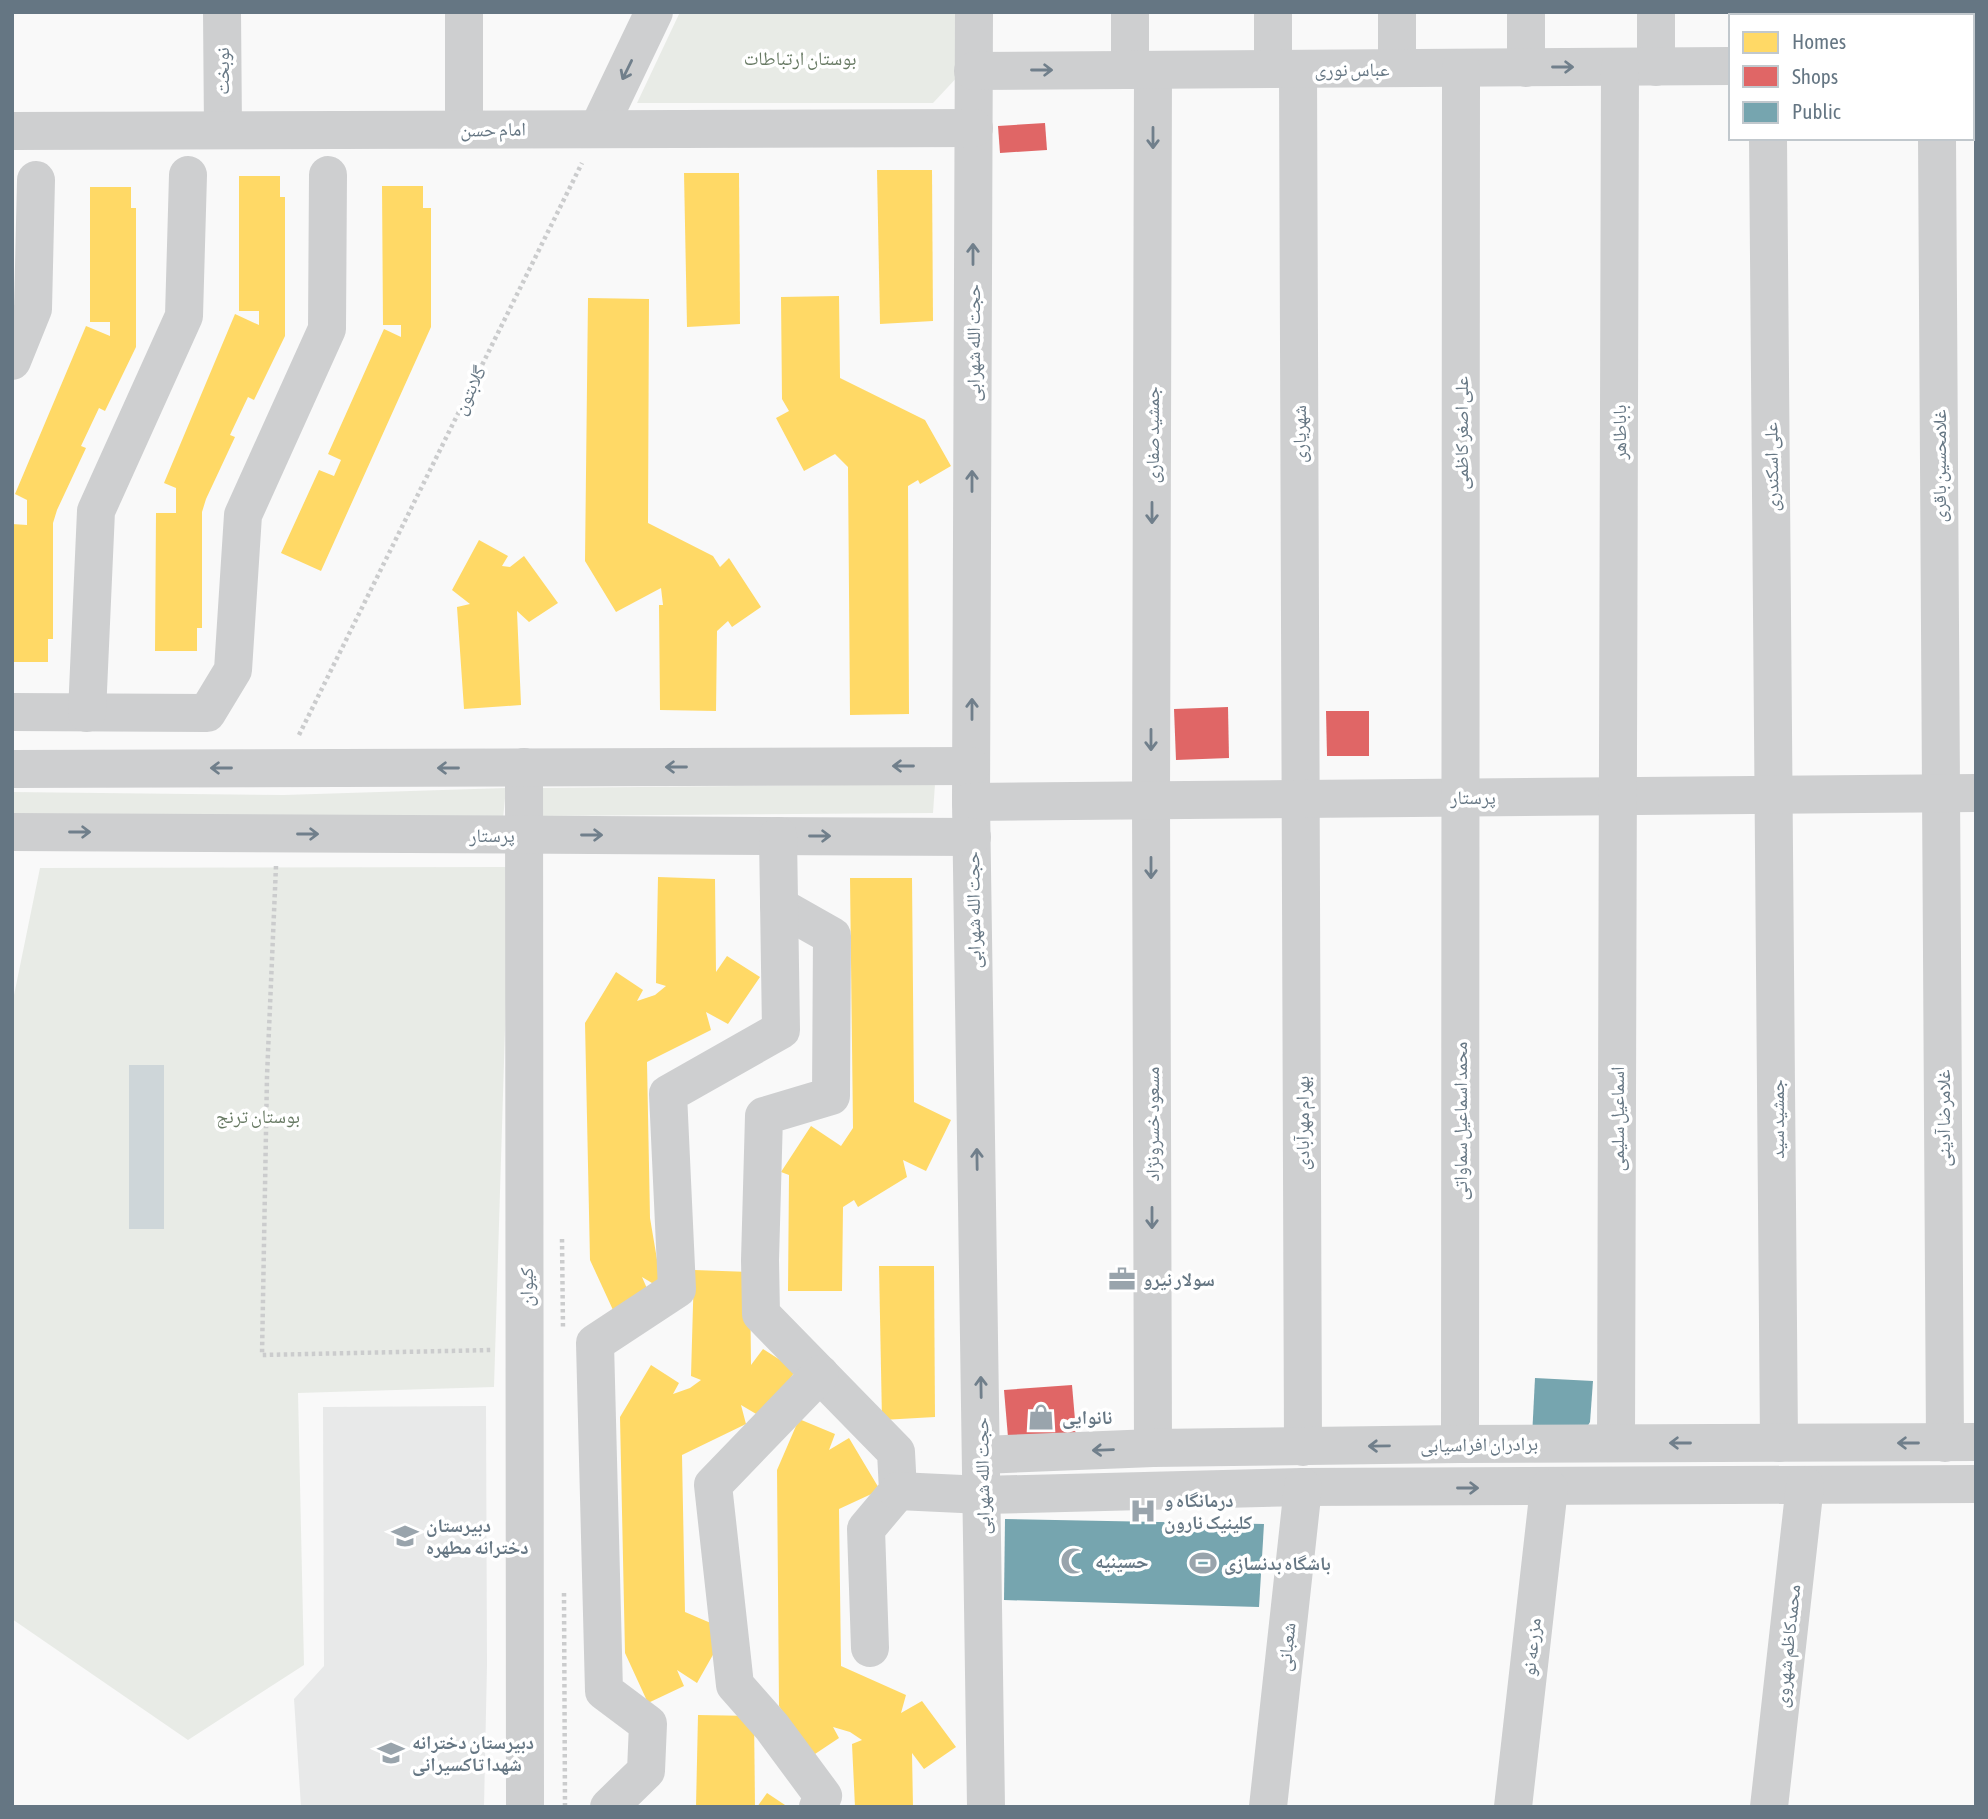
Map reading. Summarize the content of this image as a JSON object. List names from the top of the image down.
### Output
{
  "streets": {
    "street": [
      "عباس نوری",
      "نوبخت",
      "امام حسن",
      "حجت الله شهرابی",
      "باباطاهر",
      "علی اصغر کاظمی",
      "شهریاری",
      "جمشید صفاری",
      "غلامحسین باقری",
      "علی اسکندری",
      "پرستار",
      "غلامرضا آدینی",
      "اسماعیل سلیمی",
      "جمشید سید",
      "محمد اسماعیل سماواتی",
      "بهرام مهرآبادی",
      "مسعود خسرونژاد",
      "کیوان",
      "برادران افراسیابی",
      "محمدکاظم شهروی",
      "شعبانی",
      "مزرعه نو"
    ],
    "path": ["گلابتون"]
  },
  "crossings": [
    ["عباس نوری", "حجت الله شهرابی"],
    ["عباس نوری", "باباطاهر"],
    ["عباس نوری", "علی اصغر کاظمی"],
    ["عباس نوری", "شهریاری"],
    ["عباس نوری", "جمشید صفاری"],
    ["نوبخت", "امام حسن"],
    ["امام حسن", "حجت الله شهرابی"],
    ["امام حسن", "گلابتون"],
    ["حجت الله شهرابی", "پرستار"],
    ["حجت الله شهرابی", "برادران افراسیابی"],
    ["گلابتون", "پرستار"],
    ["باباطاهر", "پرستار"],
    ["باباطاهر", "اسماعیل سلیمی"],
    ["علی اصغر کاظمی", "پرستار"],
    ["علی اصغر کاظمی", "محمد اسماعیل سماواتی"],
    ["شهریاری", "پرستار"],
    ["شهریاری", "بهرام مهرآبادی"],
    ["جمشید صفاری", "پرستار"],
    ["جمشید صفاری", "مسعود خسرونژاد"],
    ["غلامحسین باقری", "پرستار"],
    ["غلامحسین باقری", "غلامرضا آدینی"],
    ["علی اسکندری", "پرستار"],
    ["علی اسکندری", "جمشید سید"],
    ["پرستار", "غلامرضا آدینی"],
    ["پرستار", "اسماعیل سلیمی"],
    ["پرستار", "جمشید سید"],
    ["پرستار", "محمد اسماعیل سماواتی"],
    ["پرستار", "بهرام مهرآبادی"],
    ["پرستار", "مسعود خسرونژاد"],
    ["پرستار", "کیوان"],
    ["غلامرضا آدینی", "برادران افراسیابی"],
    ["اسماعیل سلیمی", "برادران افراسیابی"],
    ["جمشید سید", "برادران افراسیابی"],
    ["محمد اسماعیل سماواتی", "برادران افراسیابی"],
    ["بهرام مهرآبادی", "برادران افراسیابی"],
    ["مسعود خسرونژاد", "برادران افراسیابی"]
  ],
  "one_way": [
    "عباس نوری",
    "حجت الله شهرابی",
    "جمشید صفاری",
    "مسعود خسرونژاد"
  ],
  "parks": ["بوستان ارتباطات", "بوستان ترنج"],
  "places": {
    "office": ["سولار نیرو"],
    "shop": ["نانوایی"],
    "hospital": ["درمانگاه و کلینیک نارون"],
    "school or university": ["دبیرستان دخترانه مطهره", "دبیرستان دخترانه شهدا تاکسیرانی"],
    "mosque": ["حسینیه"],
    "sports": ["باشگاه بدنسازی"]
  },
  "legend": ["Homes", "Shops", "Public"]
}
